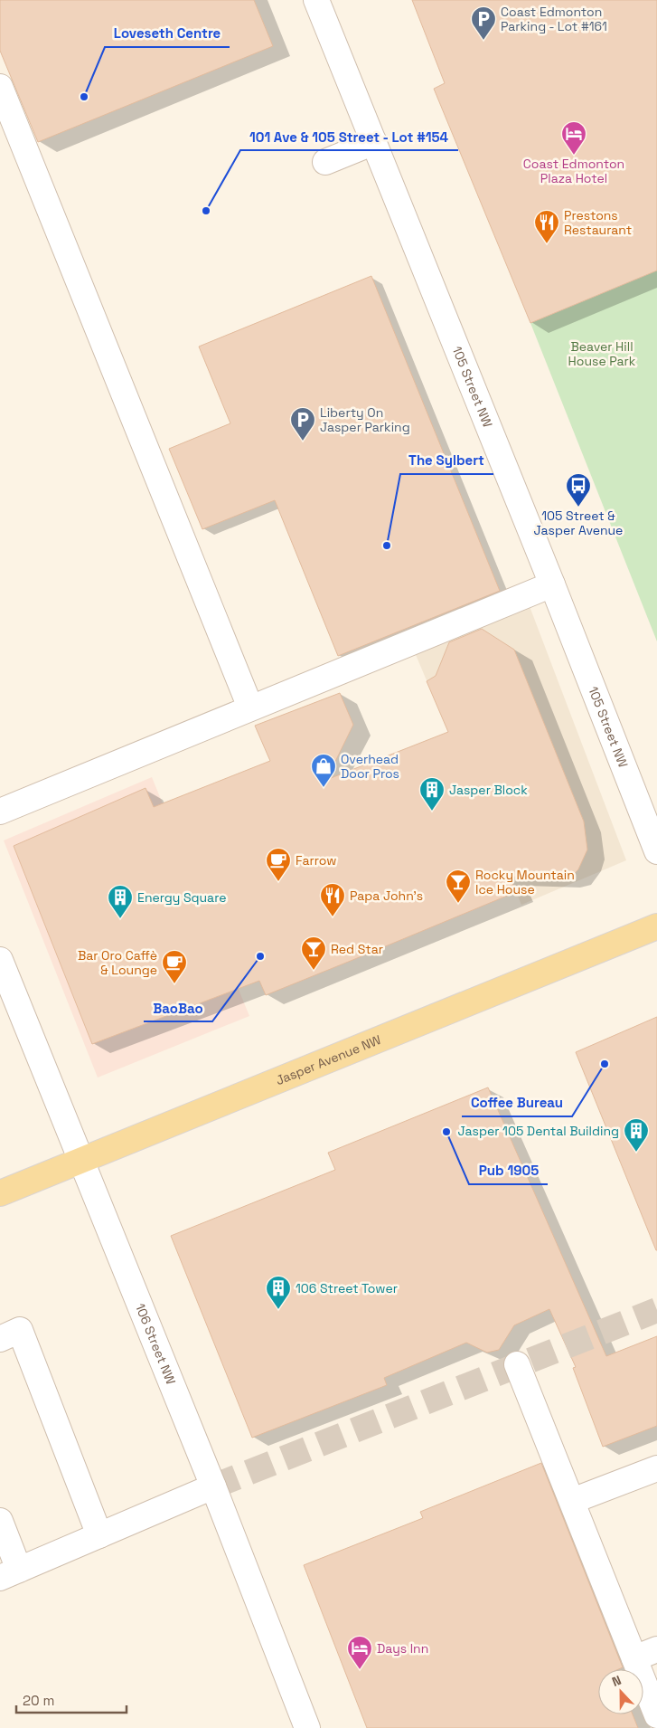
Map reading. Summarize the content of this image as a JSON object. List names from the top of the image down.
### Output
{
  "streets": {
    "main road": ["Jasper Avenue NW"],
    "street": ["105 Street NW", "106 Street NW"]
  },
  "crossings": [
    ["Jasper Avenue NW", "106 Street NW"]
  ],
  "parks": ["Beaver Hill House Park"],
  "places": {
    "parking": ["Coast Edmonton Parking - Lot #161", "Liberty On Jasper Parking"],
    "other": [
      "Loveseth Centre",
      "101 Ave & 105 Street - Lot #154",
      "The Sylbert",
      "BaoBao",
      "Coffee Bureau",
      "Pub 1905"
    ],
    "hotel": ["Coast Edmonton Plaza Hotel", "Days Inn"],
    "restaurant": ["Prestons Restaurant", "Papa John's"],
    "bus stop": ["105 Street & Jasper Avenue"],
    "shop": ["Overhead Door Pros"],
    "building": [
      "Jasper Block",
      "Energy Square",
      "Jasper 105 Dental Building",
      "106 Street Tower"
    ],
    "cafe": ["Farrow", "Bar Oro Caffè & Lounge"],
    "bar": ["Rocky Mountain Ice House", "Red Star"]
  },
  "scale_bar": "20 m",
  "north": "top"
}
